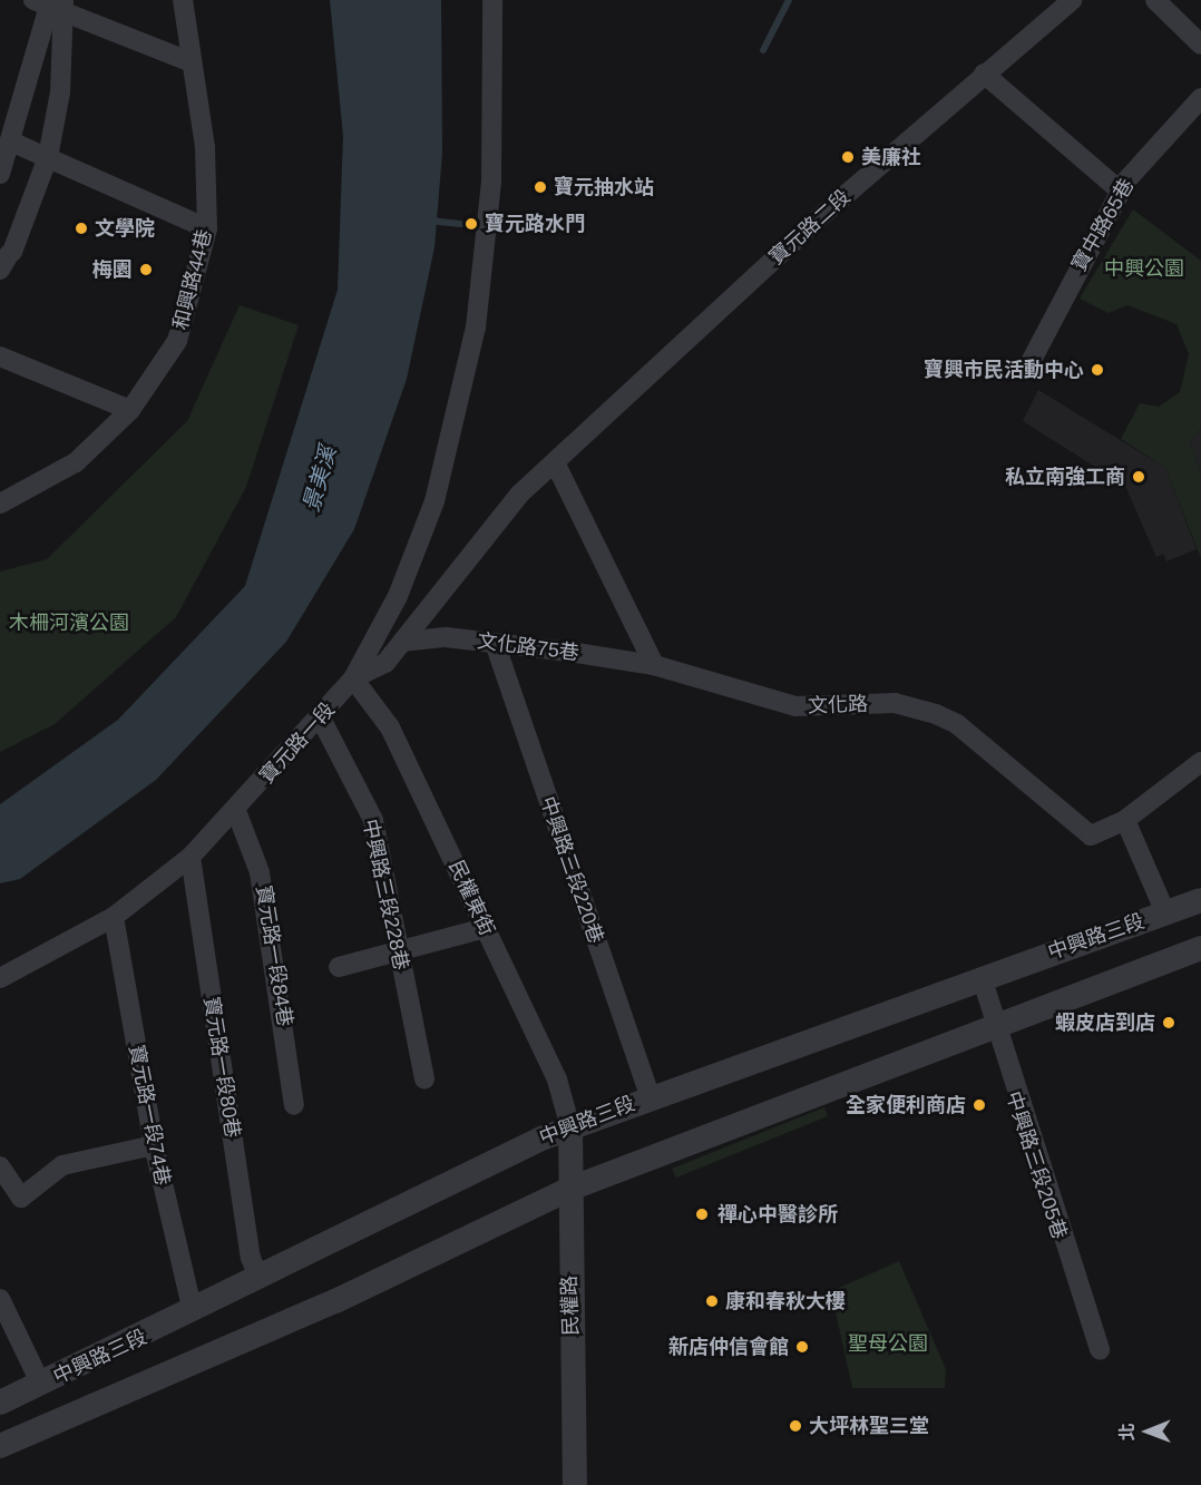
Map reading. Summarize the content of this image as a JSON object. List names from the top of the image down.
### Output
{
  "streets": {
    "street": [
      "寶中路65巷",
      "寶元路二段",
      "和興路44巷",
      "文化路75巷",
      "文化路",
      "寶元路一段",
      "中興路三段220巷",
      "中興路三段228巷",
      "民權東街",
      "中興路三段",
      "寶元路一段84巷",
      "寶元路一段80巷",
      "寶元路一段74巷",
      "中興路三段205巷",
      "民權路"
    ]
  },
  "crossings": [
    ["寶元路二段", "寶元路一段"],
    ["文化路75巷", "文化路"],
    ["文化路75巷", "寶元路一段"],
    ["文化路75巷", "中興路三段220巷"],
    ["寶元路一段", "中興路三段228巷"],
    ["寶元路一段", "民權東街"],
    ["寶元路一段", "寶元路一段84巷"],
    ["寶元路一段", "寶元路一段80巷"],
    ["寶元路一段", "寶元路一段74巷"],
    ["中興路三段220巷", "中興路三段"],
    ["民權東街", "中興路三段"],
    ["民權東街", "民權路"],
    ["中興路三段", "寶元路一段80巷"],
    ["中興路三段", "寶元路一段74巷"],
    ["中興路三段", "中興路三段205巷"],
    ["中興路三段", "民權路"]
  ],
  "water": ["景美溪"],
  "parks": ["中興公園", "木柵河濱公園", "聖母公園"],
  "places": [
    "美廉社",
    "寶元抽水站",
    "寶元路水門",
    "文學院",
    "梅園",
    "寶興市民活動中心",
    "私立南強工商",
    "蝦皮店到店",
    "全家便利商店",
    "禪心中醫診所",
    "康和春秋大樓",
    "新店仲信會館",
    "大坪林聖三堂"
  ],
  "north": "left"
}
